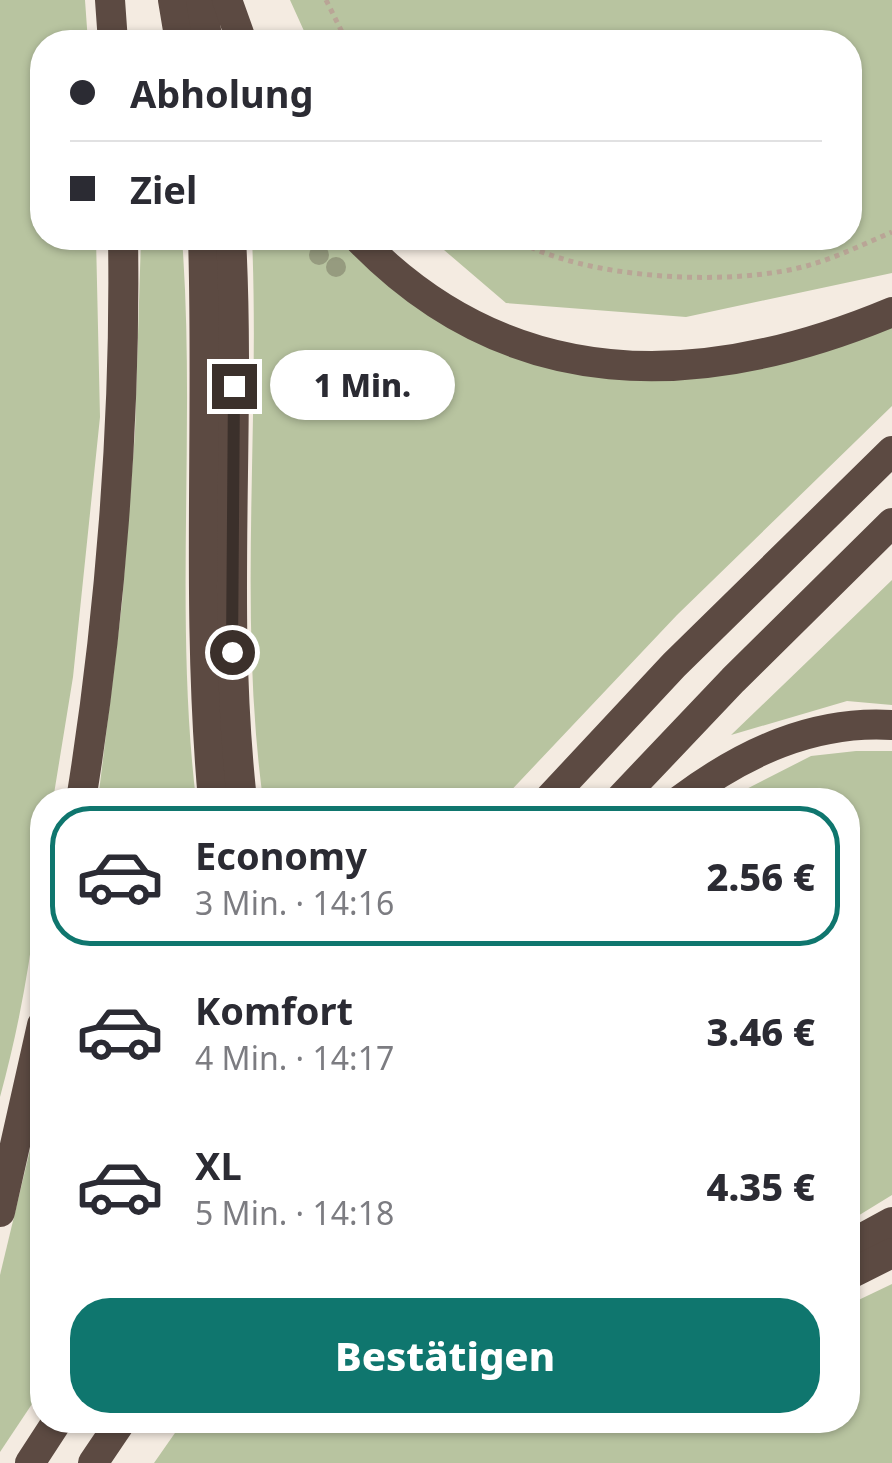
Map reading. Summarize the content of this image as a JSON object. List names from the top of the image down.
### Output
{
  "page": {
    "banner": ["Abholung", "Ziel"],
    "bubble": "1 Min.",
    "list": [
      {
        "name": "Economy",
        "note": "3 Min. · 14:16",
        "value": "2.56 €"
      },
      {
        "name": "Komfort",
        "note": "4 Min. · 14:17",
        "value": "3.46 €"
      },
      {
        "name": "XL",
        "note": "5 Min. · 14:18",
        "value": "4.35 €"
      }
    ],
    "buttons": "Bestätigen"
  }
}
